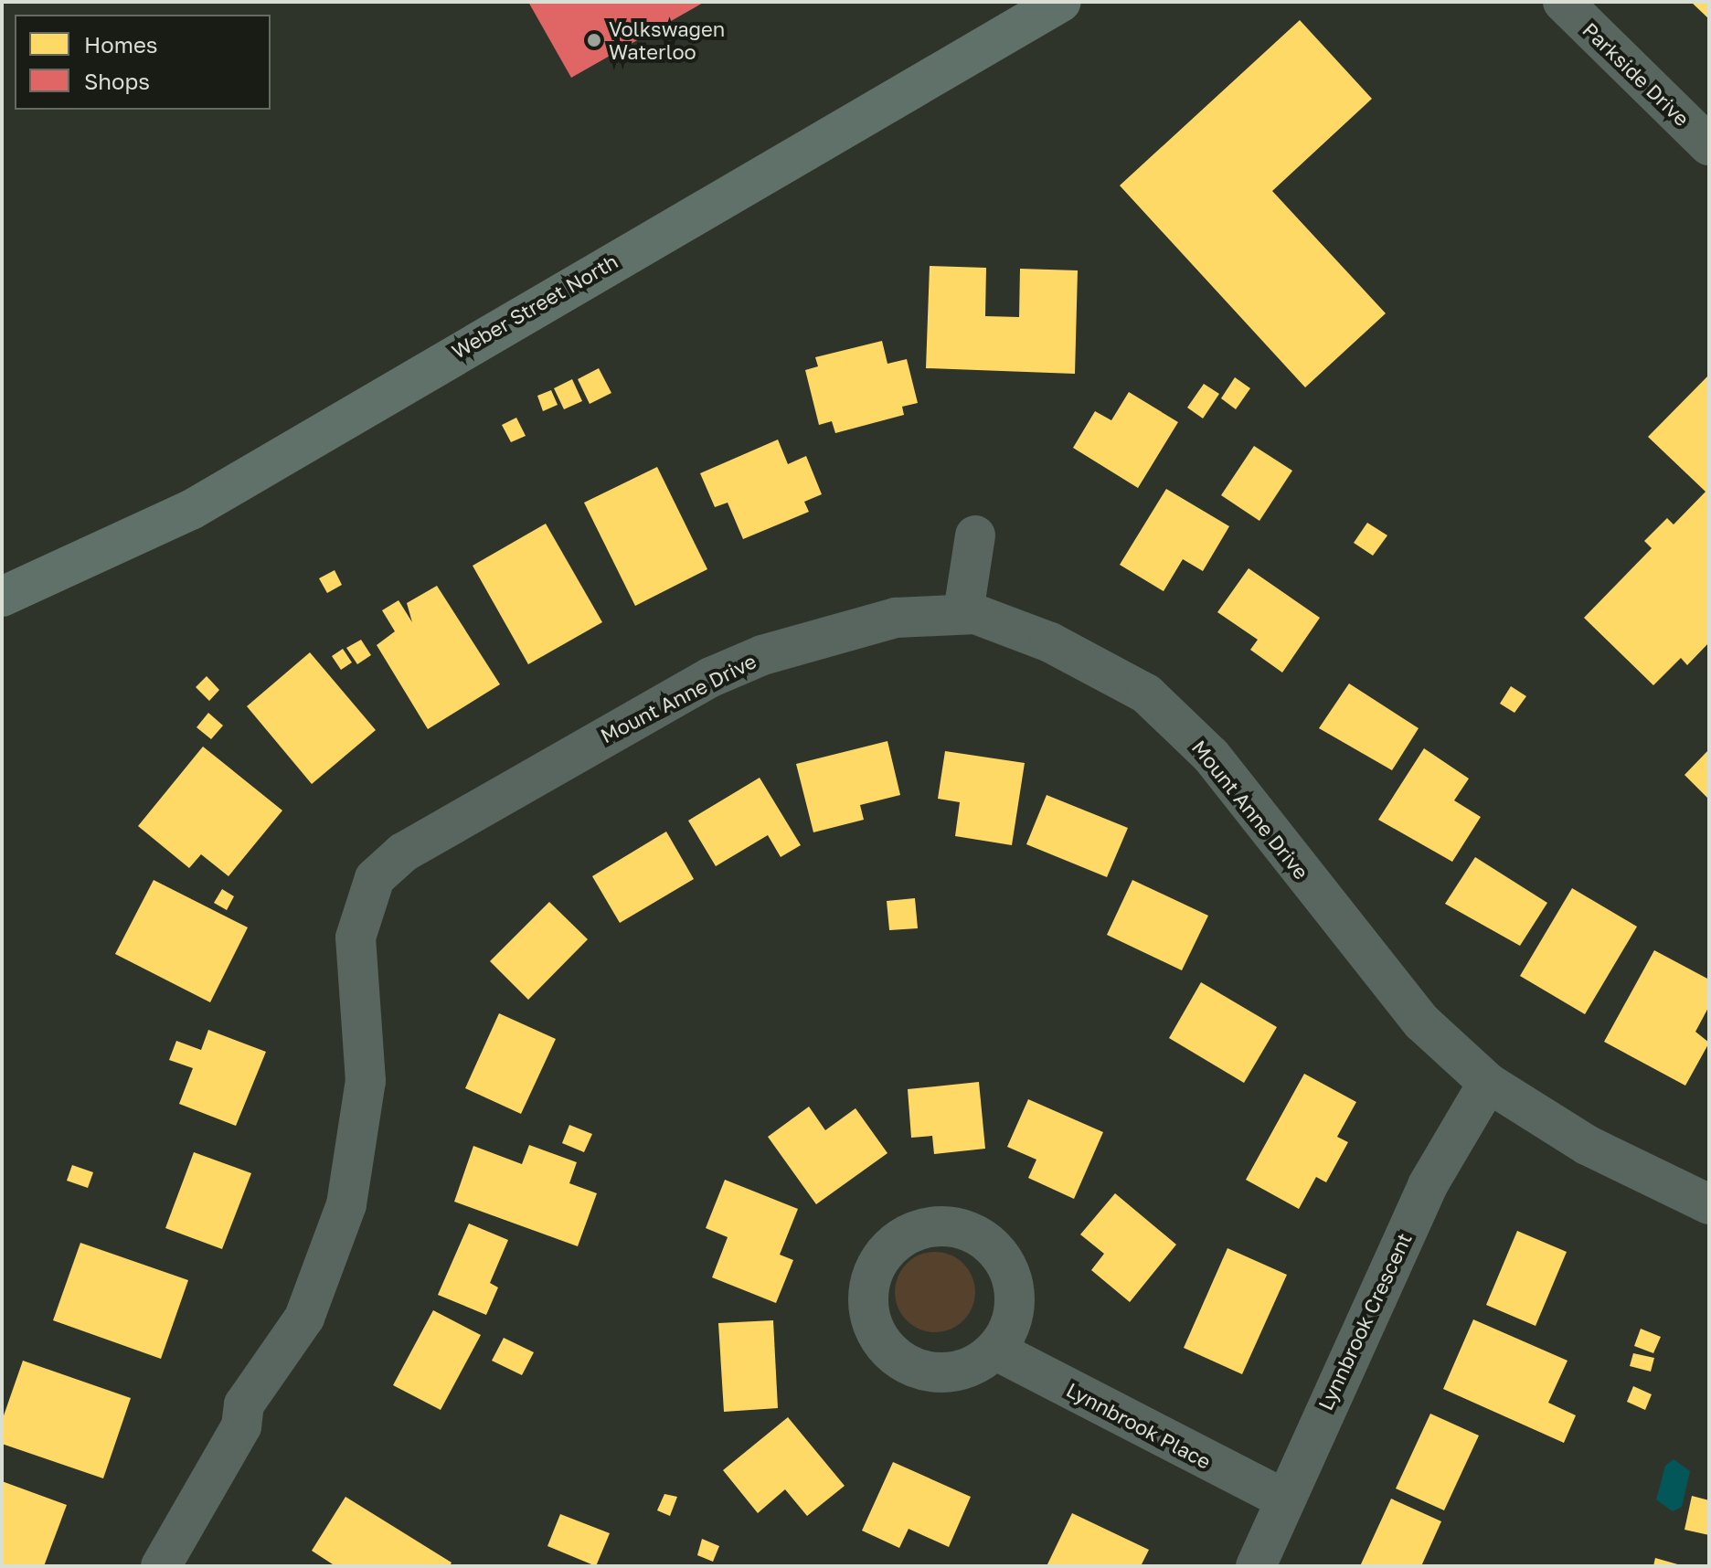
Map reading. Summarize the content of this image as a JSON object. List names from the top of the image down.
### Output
{
  "streets": {
    "main road": ["Weber Street North"],
    "street": [
      "Parkside Drive",
      "Mount Anne Drive",
      "Lynnbrook Crescent",
      "Lynnbrook Place"
    ]
  },
  "crossings": [
    ["Mount Anne Drive", "Lynnbrook Crescent"],
    ["Lynnbrook Crescent", "Lynnbrook Place"]
  ],
  "places": ["Volkswagen Waterloo"],
  "legend": ["Homes", "Shops"]
}
